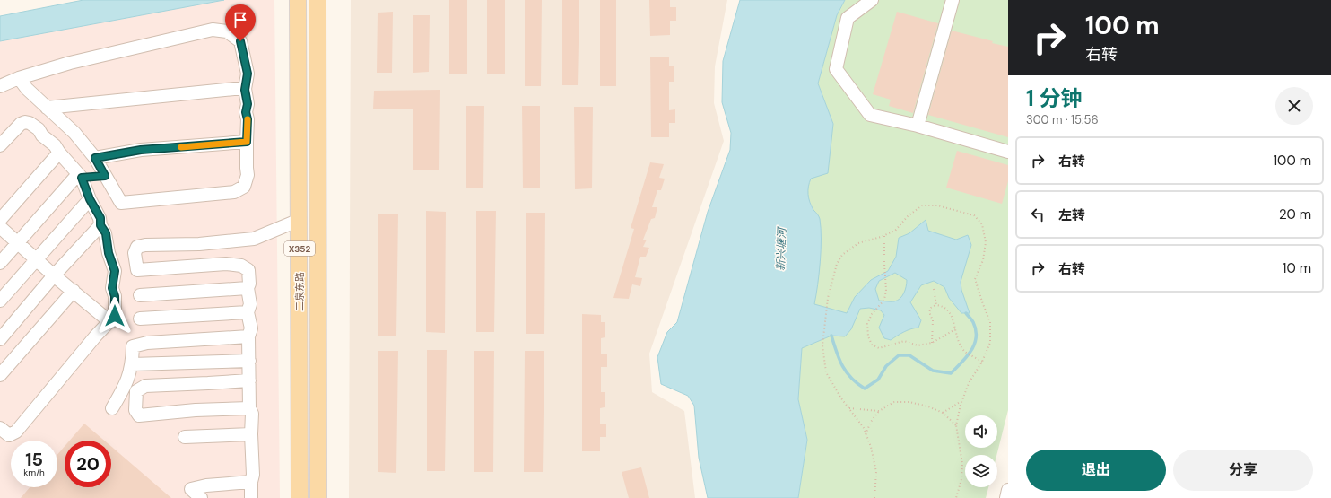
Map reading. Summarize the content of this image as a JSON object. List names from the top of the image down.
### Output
{
  "streets": {
    "main road": ["X352", "二泉东路"]
  },
  "water": ["新兴塘河"],
  "page": {
    "turn": ["100 m", "右转"],
    "heading": ["1 分钟", "300 m · 15:56"],
    "list": [
      {
        "name": "右转",
        "value": "100 m"
      },
      {
        "name": "左转",
        "value": "20 m"
      },
      {
        "name": "右转",
        "value": "10 m"
      }
    ],
    "speed": "15 km/h",
    "limit": "20",
    "buttons": ["退出", "分享"]
  }
}
